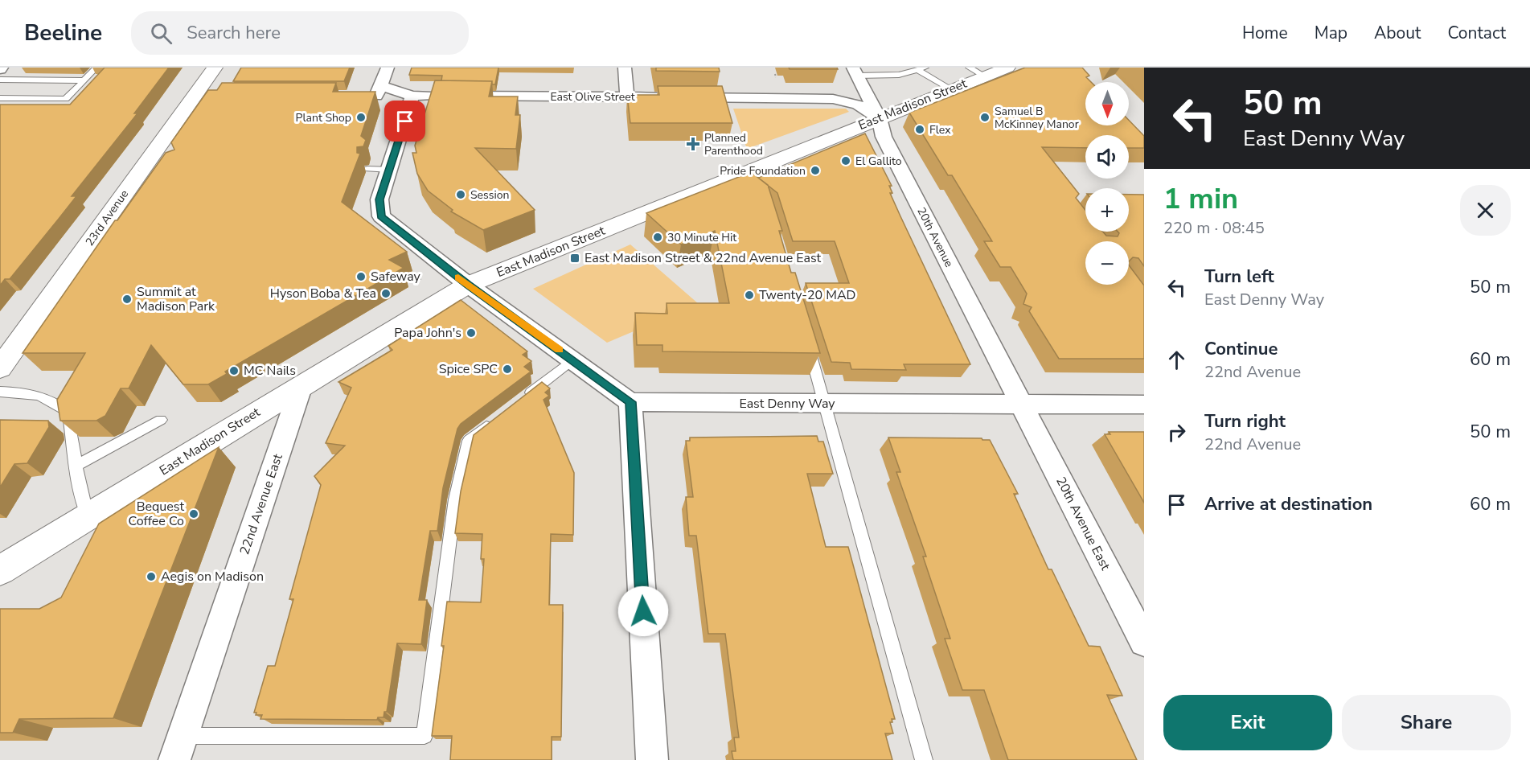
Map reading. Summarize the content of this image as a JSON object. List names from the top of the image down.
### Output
{
  "streets": {
    "main road": ["East Madison Street", "23rd Avenue"],
    "street": [
      "East Olive Street",
      "20th Avenue",
      "East Denny Way",
      "22nd Avenue East",
      "20th Avenue East"
    ]
  },
  "crossings": [
    ["East Olive Street", "East Madison Street"],
    ["East Olive Street", "20th Avenue"],
    ["East Madison Street", "20th Avenue"],
    ["East Madison Street", "22nd Avenue East"],
    ["20th Avenue", "East Denny Way"],
    ["20th Avenue", "20th Avenue East"],
    ["East Denny Way", "20th Avenue East"]
  ],
  "places": {
    "other": [
      "Plant Shop",
      "Samuel B McKinney Manor",
      "Flex",
      "El Gallito",
      "Pride Foundation",
      "Session",
      "30 Minute Hit",
      "Safeway",
      "Hyson Boba & Tea",
      "Twenty-20 MAD",
      "Summit at Madison Park",
      "Papa John's",
      "Spice SPC",
      "MC Nails",
      "Bequest Coffee Co",
      "Aegis on Madison"
    ],
    "health": ["Planned Parenthood"],
    "transit": ["East Madison Street & 22nd Avenue East"]
  },
  "north": "bottom",
  "page": {
    "header": "Beeline",
    "search": "Search here",
    "nav": [
      "Home",
      "Map",
      "About",
      "Contact"
    ],
    "turn": ["50 m", "East Denny Way"],
    "map_buttons": ["+", "−"],
    "heading": ["1 min", "220 m · 08:45"],
    "list": [
      {
        "name": "Turn left",
        "note": "East Denny Way",
        "value": "50 m"
      },
      {
        "name": "Continue",
        "note": "22nd Avenue",
        "value": "60 m"
      },
      {
        "name": "Turn right",
        "note": "22nd Avenue",
        "value": "50 m"
      },
      {
        "name": "Arrive at destination",
        "value": "60 m"
      }
    ],
    "buttons": ["Exit", "Share"]
  }
}
